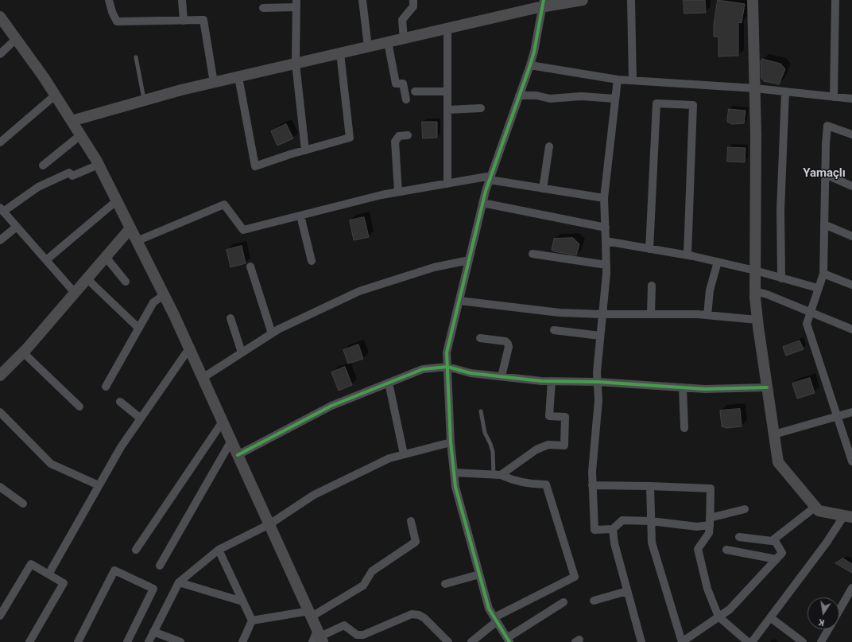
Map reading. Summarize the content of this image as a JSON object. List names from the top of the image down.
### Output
{
  "districts": ["Yamaçlı"],
  "north": "bottom"
}
